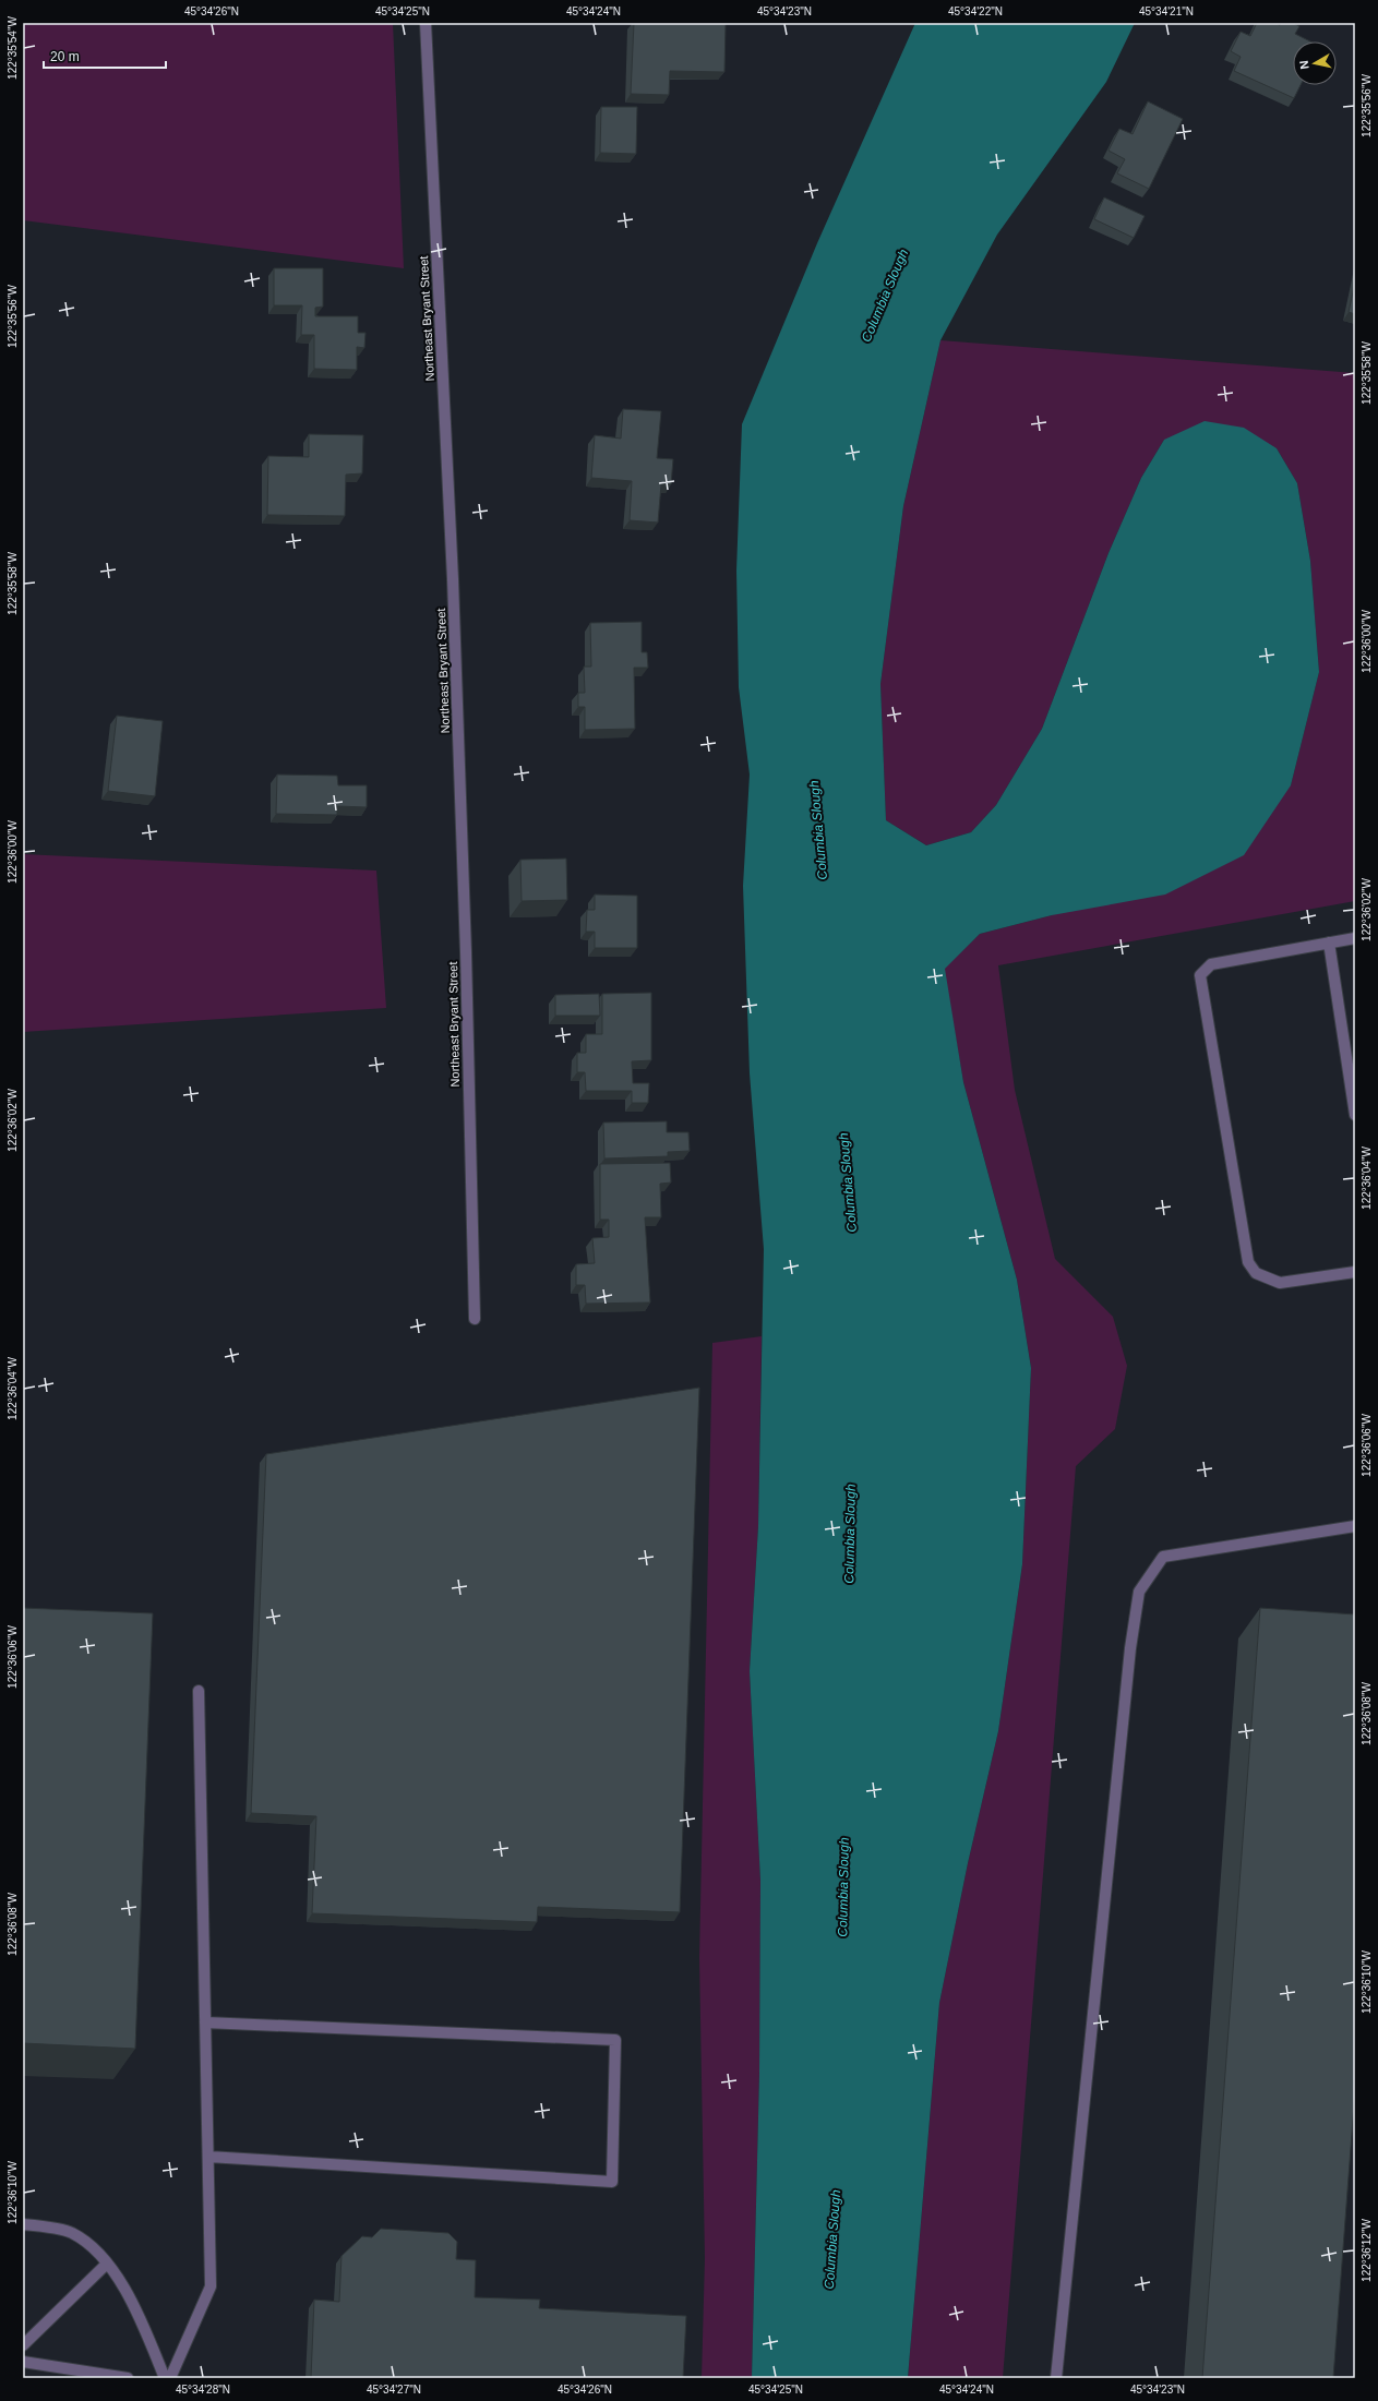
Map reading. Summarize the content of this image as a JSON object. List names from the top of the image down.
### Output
{
  "streets": {
    "street": ["Northeast Bryant Street"]
  },
  "water": ["Columbia Slough"],
  "scale_bar": "20 m",
  "north": "left",
  "coordinates": [
    "45°34'26\"N",
    "45°34'25\"N",
    "45°34'24\"N",
    "45°34'23\"N",
    "45°34'22\"N",
    "45°34'21\"N",
    "122°35'54\"W",
    "122°35'56\"W",
    "122°35'58\"W",
    "122°36'00\"W",
    "122°36'02\"W",
    "122°36'04\"W",
    "122°36'06\"W",
    "122°36'08\"W",
    "122°36'10\"W",
    "122°36'12\"W",
    "45°34'28\"N",
    "45°34'27\"N"
  ]
}
